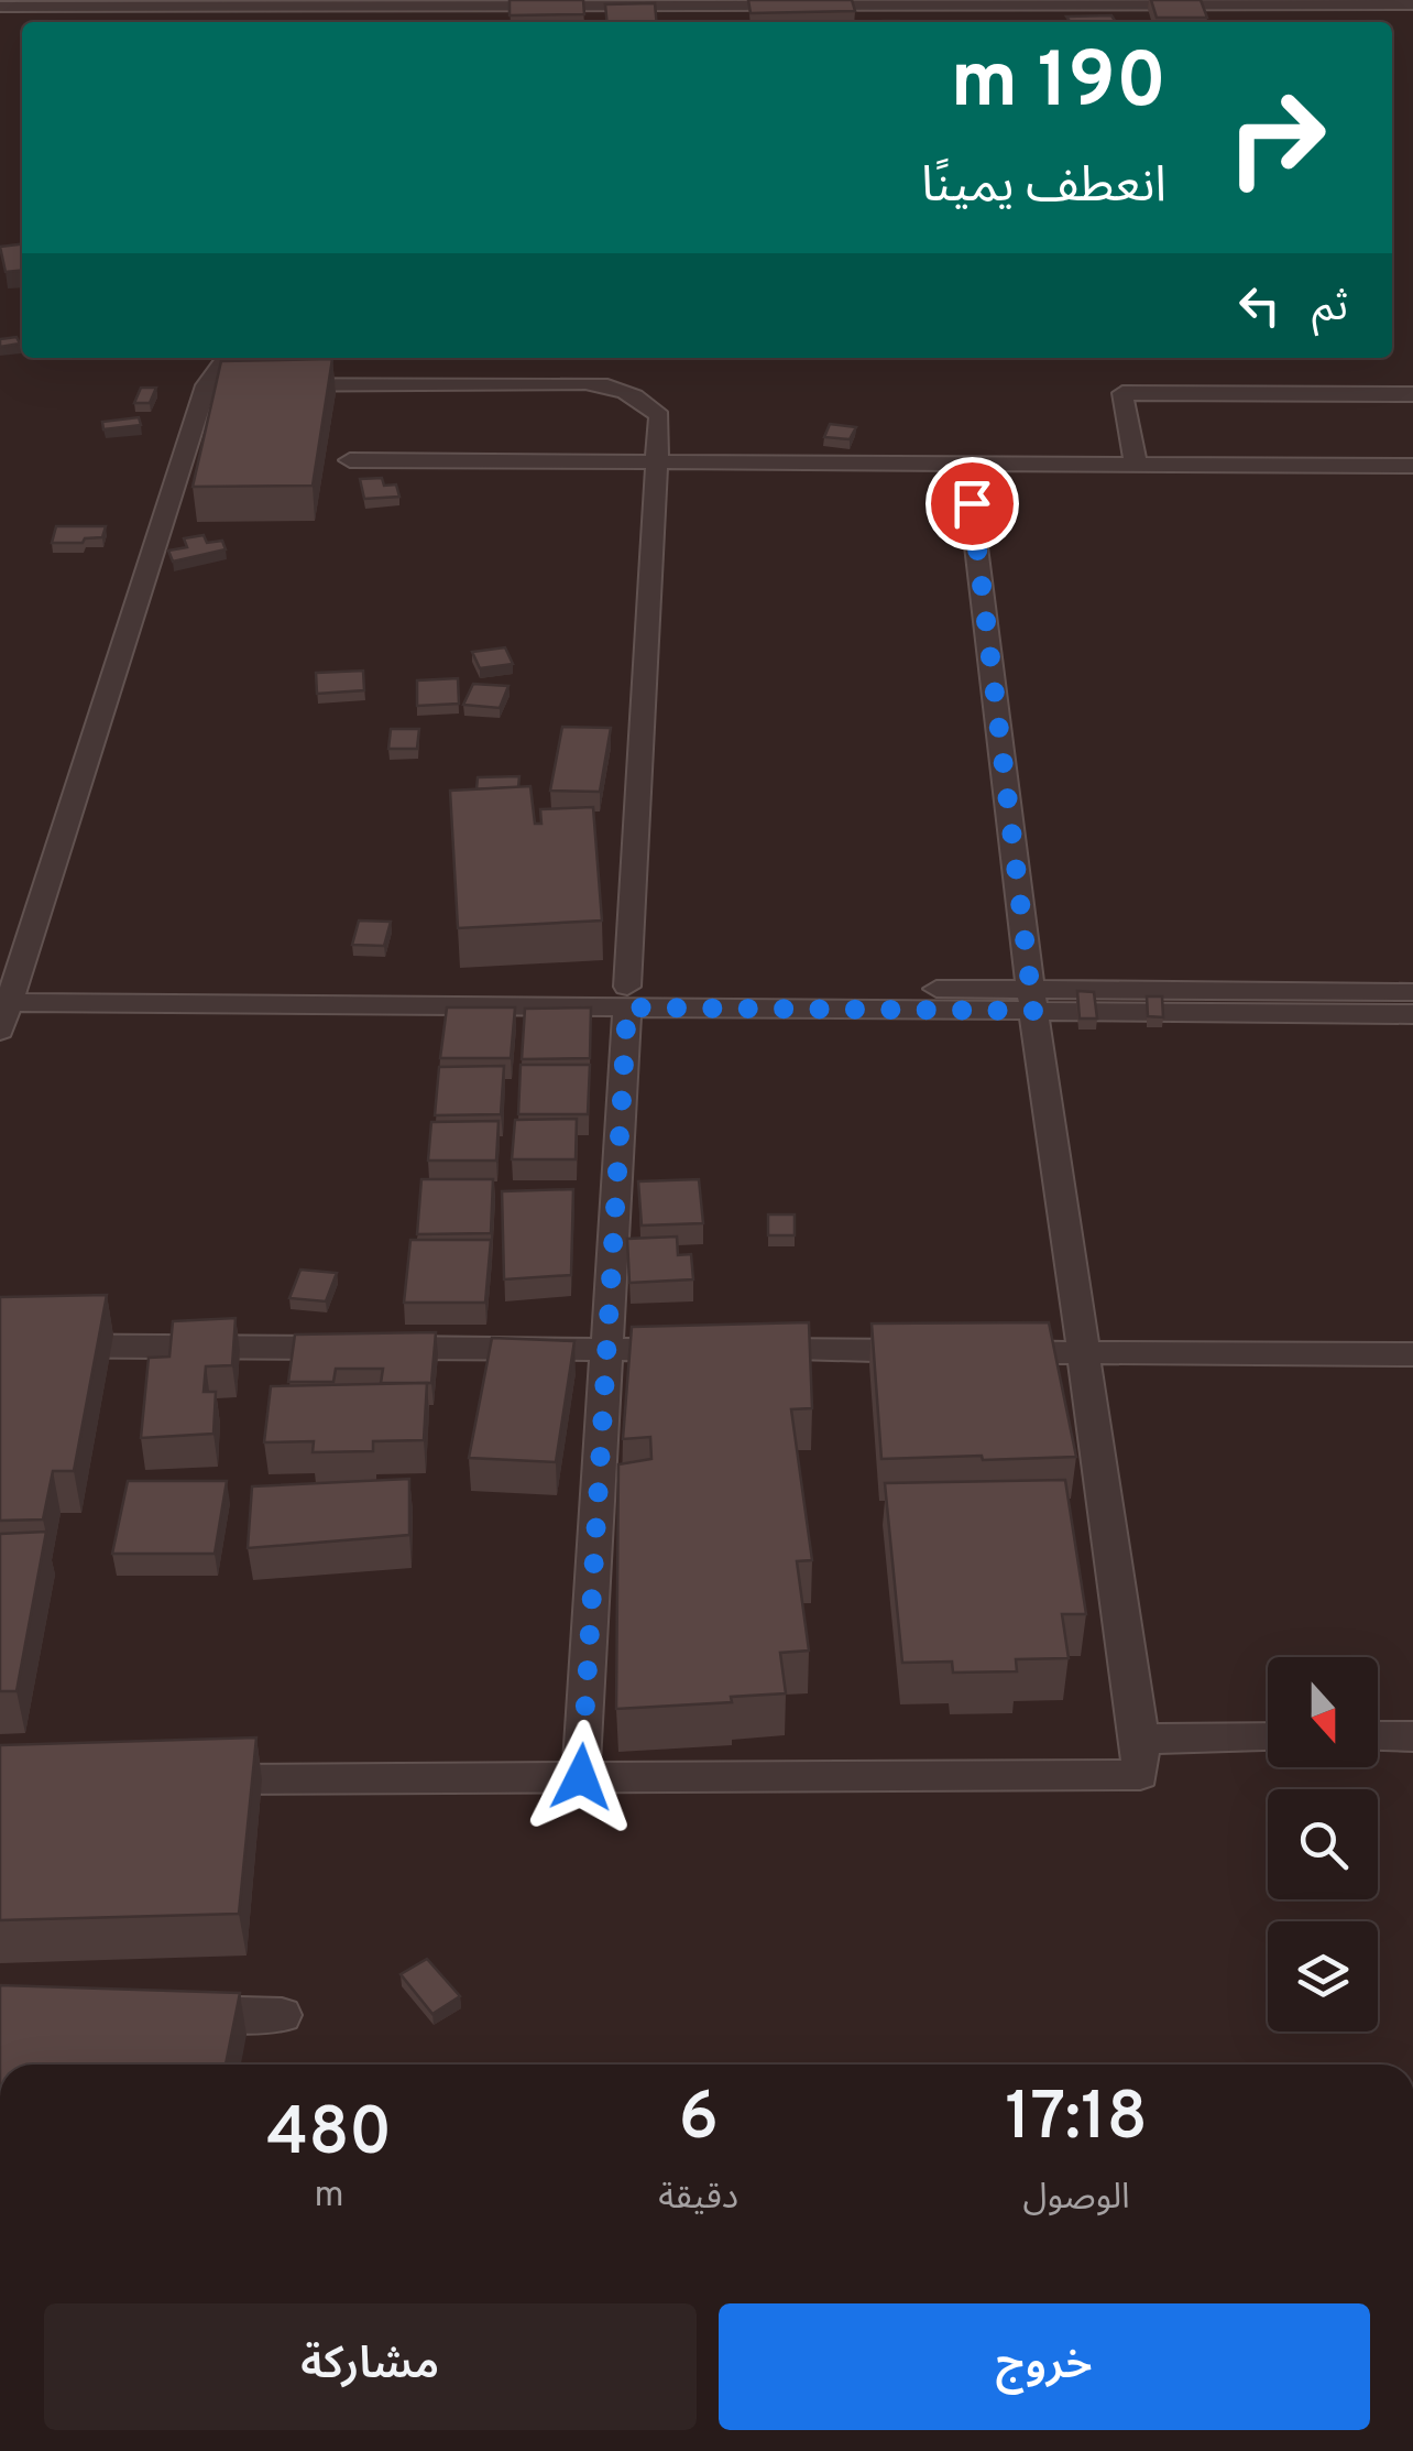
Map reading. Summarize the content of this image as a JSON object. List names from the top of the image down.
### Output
{
  "north": "bottom",
  "page": {
    "turn": ["190 m", "انعطف يمينًا"],
    "then": "ثم",
    "eta": [
      "17:18",
      "الوصول",
      "6",
      "دقيقة",
      "480",
      "m"
    ],
    "buttons": ["خروج", "مشاركة"]
  }
}
